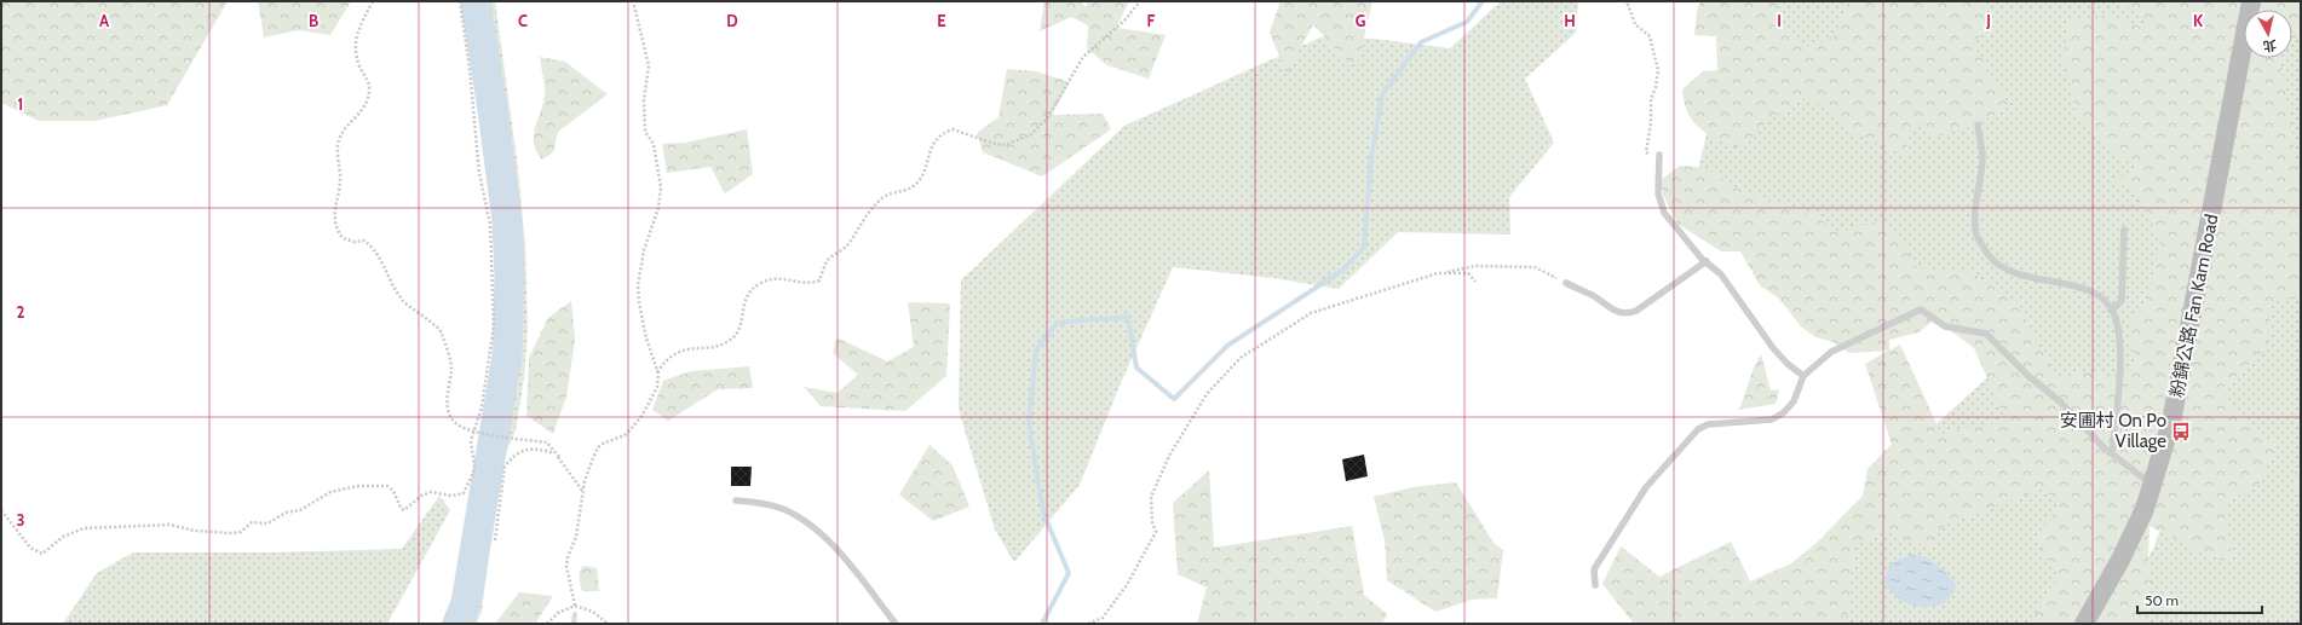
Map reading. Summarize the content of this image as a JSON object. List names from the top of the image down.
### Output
{
  "streets": {
    "main road": ["粉錦公路 Fan Kam Road"]
  },
  "places": {
    "bus stop": ["安圃村 On Po Village"]
  },
  "scale_bar": "50 m",
  "north": "bottom",
  "grid": {
    "columns": [
      "A",
      "B",
      "C",
      "D",
      "E",
      "F",
      "G",
      "H",
      "I",
      "J",
      "K"
    ],
    "rows": ["1", "2", "3"]
  }
}
